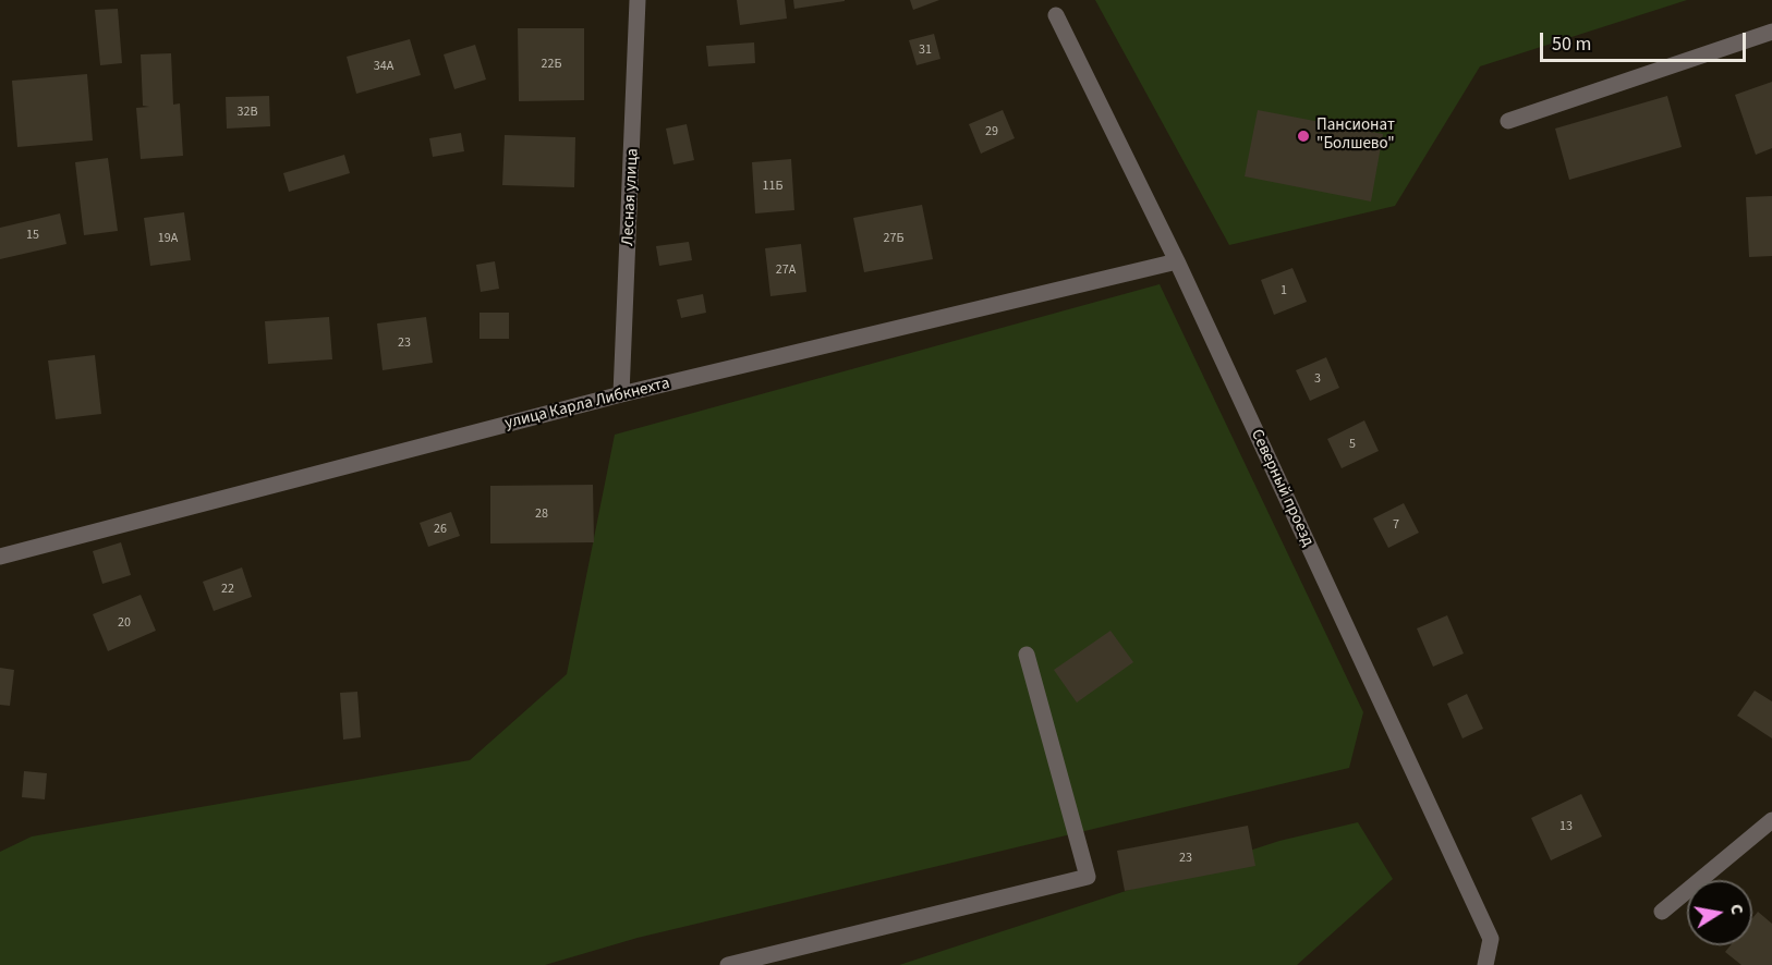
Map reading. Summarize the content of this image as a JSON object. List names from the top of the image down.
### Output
{
  "streets": {
    "street": ["Лесная улица", "улица Карла Либкнехта", "Северный проезд"]
  },
  "crossings": [
    ["Лесная улица", "улица Карла Либкнехта"],
    ["улица Карла Либкнехта", "Северный проезд"]
  ],
  "places": ["Пансионат \"Болшево\""],
  "house_numbers": [
    "31",
    "22Б",
    "34А",
    "32В",
    "29",
    "11Б",
    "15",
    "19А",
    "27Б",
    "27А",
    "1",
    "23",
    "3",
    "5",
    "28",
    "7",
    "26",
    "22",
    "20",
    "13",
    "23"
  ],
  "scale_bar": "50 m",
  "north": "right"
}
